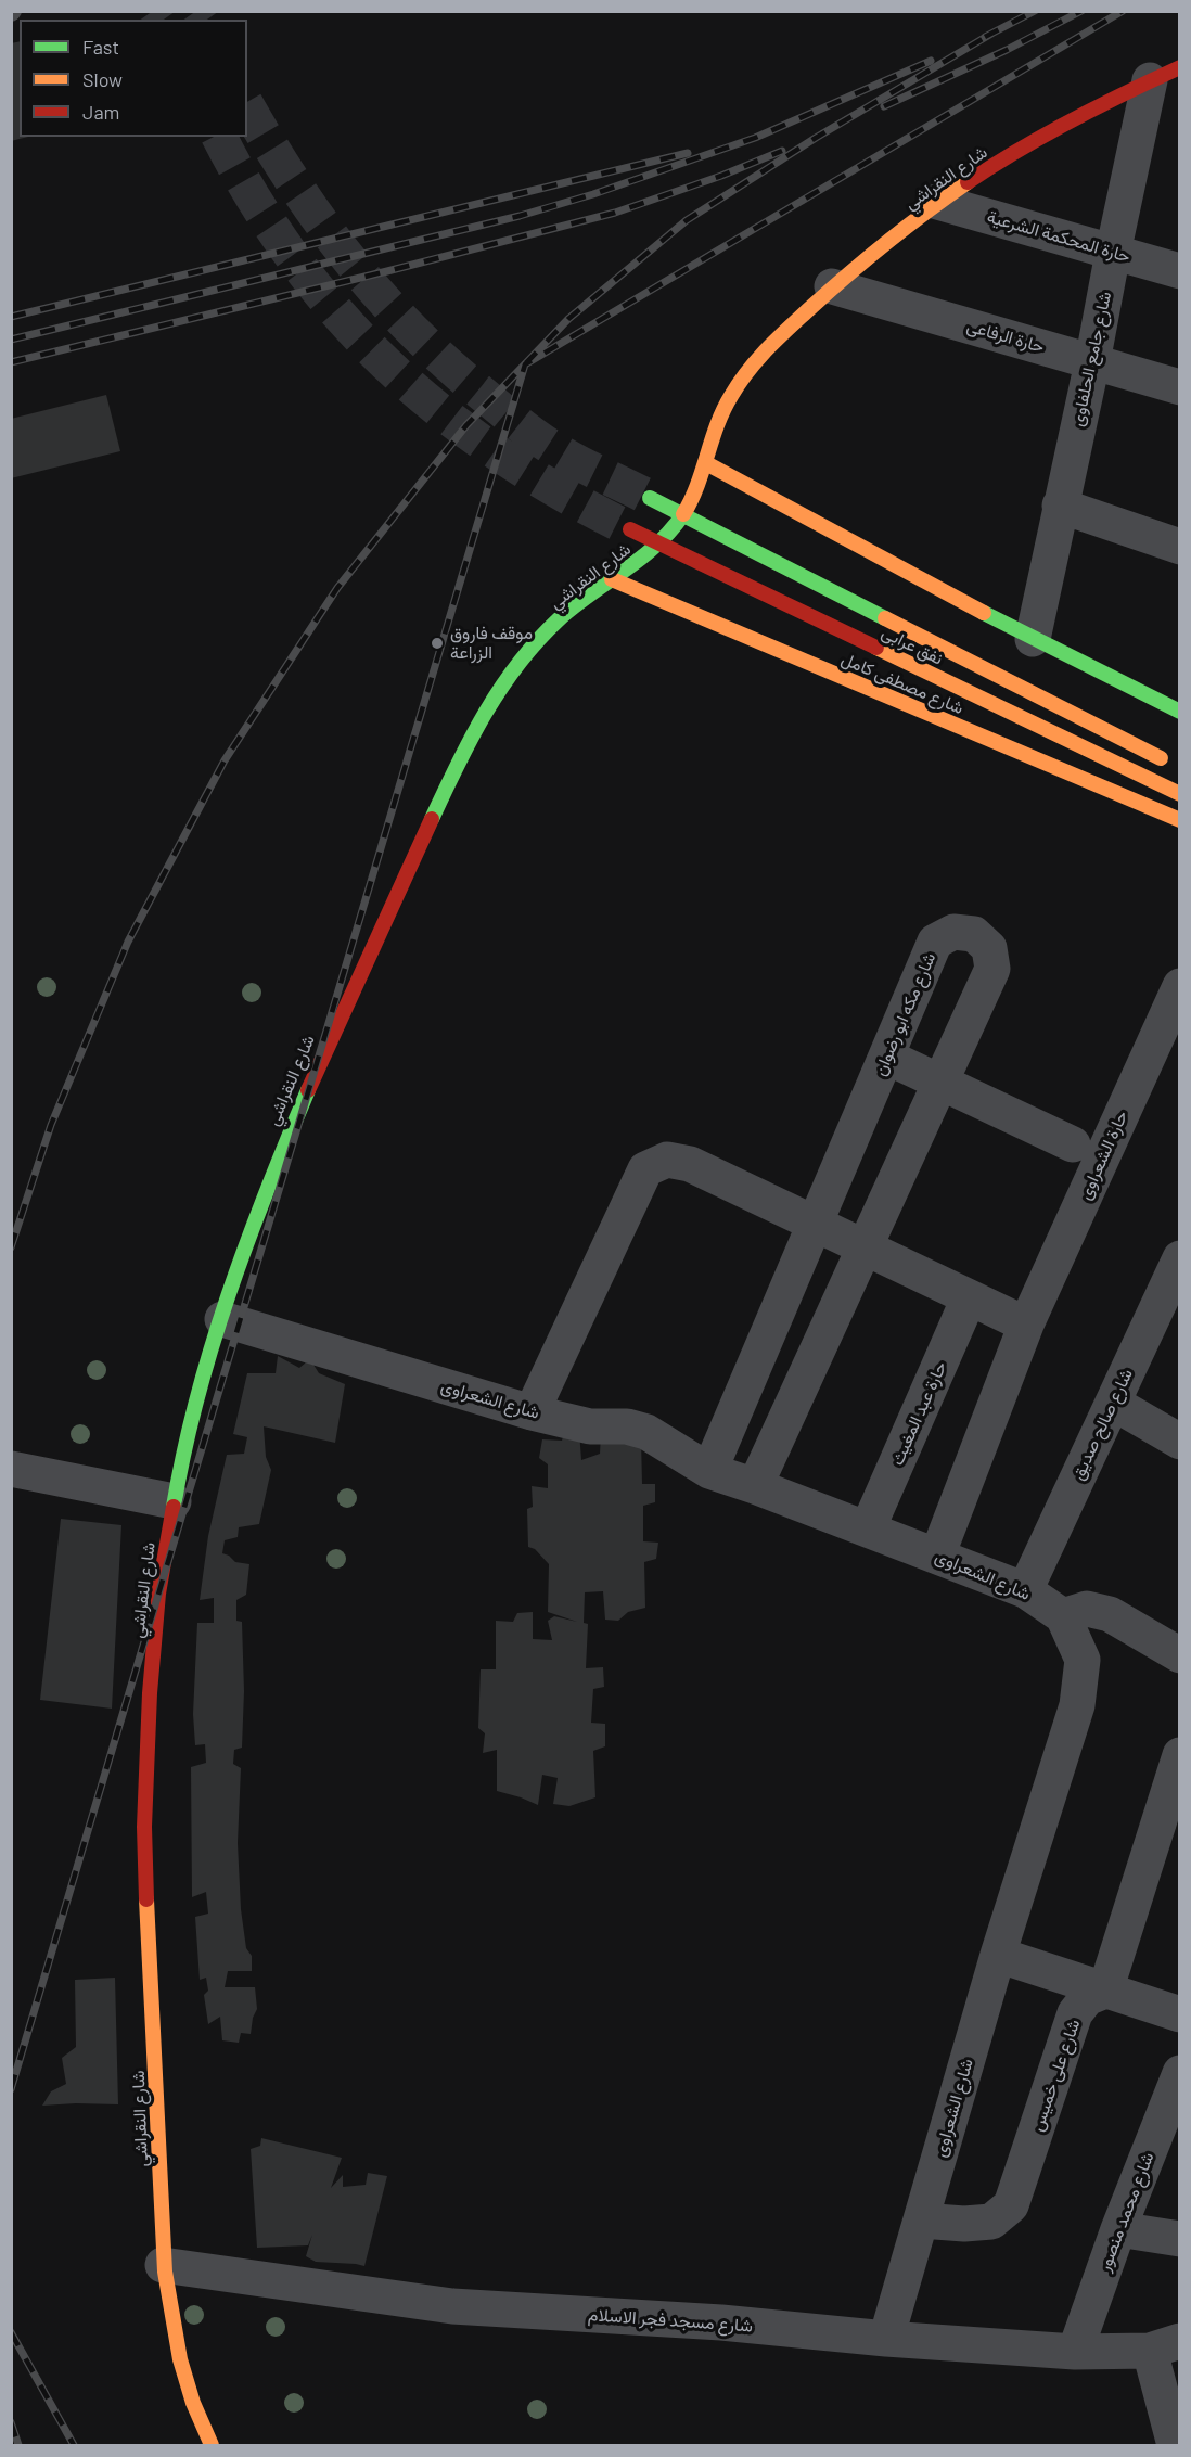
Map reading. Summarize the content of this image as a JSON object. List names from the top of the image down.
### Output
{
  "streets": {
    "main road": ["شارع النقراشي", "نفق عرابى", "شارع مصطفى كامل"],
    "street": [
      "حارة المحكمة الشرعية",
      "حارة الرفاعى",
      "شارع جامع الحلفاوى",
      "شارع مكه ابو رضوان",
      "حارة الشعراوى",
      "شارع الشعراوى",
      "حارة عبد المغيث",
      "شارع صالح صديق",
      "شارع على خميس",
      "شارع محمد منصور",
      "شارع مسجد فجر الاسلام"
    ]
  },
  "crossings": [
    ["شارع النقراشي", "حارة المحكمة الشرعية"],
    ["شارع النقراشي", "حارة الرفاعى"],
    ["شارع النقراشي", "شارع جامع الحلفاوى"],
    ["شارع النقراشي", "نفق عرابى"],
    ["شارع النقراشي", "شارع مصطفى كامل"],
    ["شارع النقراشي", "شارع الشعراوى"],
    ["شارع النقراشي", "شارع مسجد فجر الاسلام"],
    ["حارة المحكمة الشرعية", "شارع جامع الحلفاوى"],
    ["حارة الرفاعى", "شارع جامع الحلفاوى"],
    ["شارع مكه ابو رضوان", "شارع الشعراوى"],
    ["حارة الشعراوى", "شارع الشعراوى"],
    ["شارع الشعراوى", "حارة عبد المغيث"],
    ["شارع الشعراوى", "شارع صالح صديق"],
    ["شارع الشعراوى", "شارع على خميس"],
    ["شارع الشعراوى", "شارع مسجد فجر الاسلام"],
    ["شارع محمد منصور", "شارع مسجد فجر الاسلام"]
  ],
  "places": ["موقف فاروق الزراعة"],
  "legend": ["Fast", "Slow", "Jam"]
}
